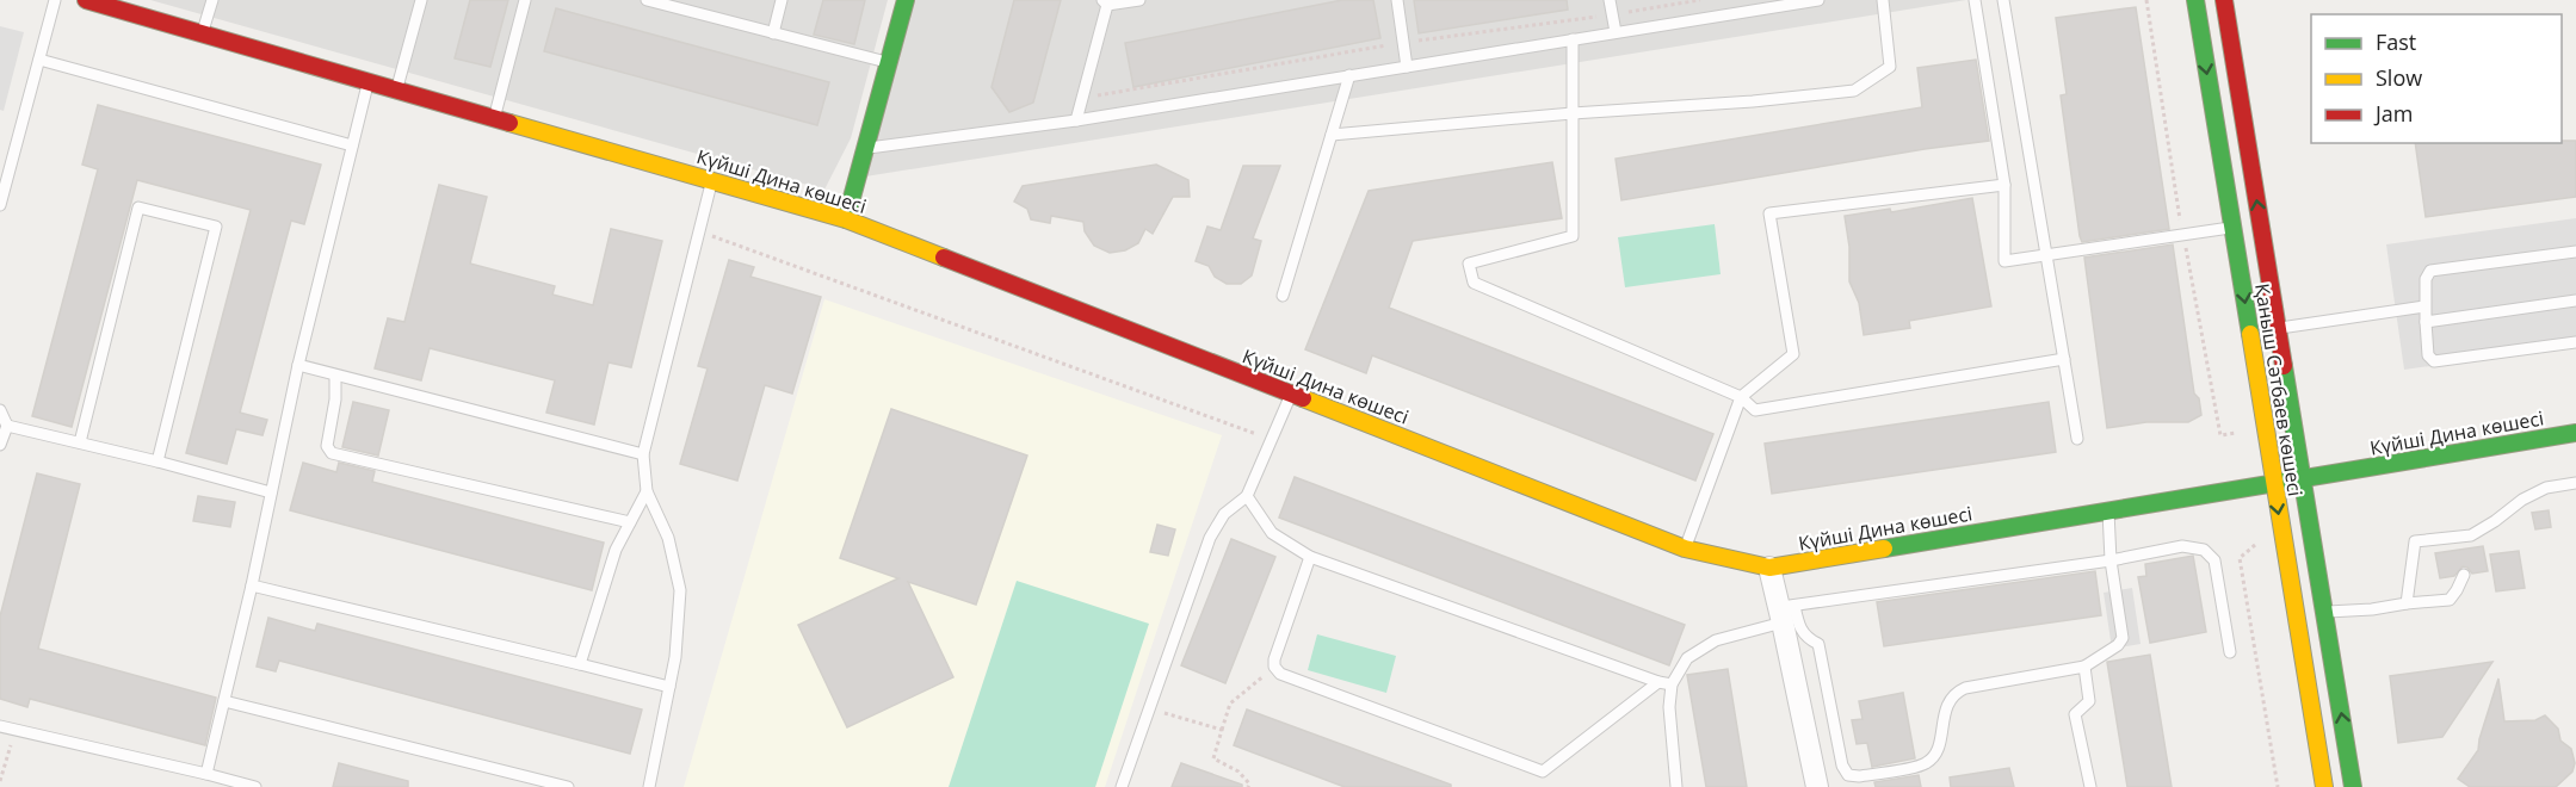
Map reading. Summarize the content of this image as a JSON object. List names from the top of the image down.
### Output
{
  "streets": {
    "street": ["Күйші Дина көшесі", "Қаныш Сәтбаев көшесі"]
  },
  "crossings": [
    ["Күйші Дина көшесі", "Қаныш Сәтбаев көшесі"]
  ],
  "legend": ["Fast", "Slow", "Jam"]
}
